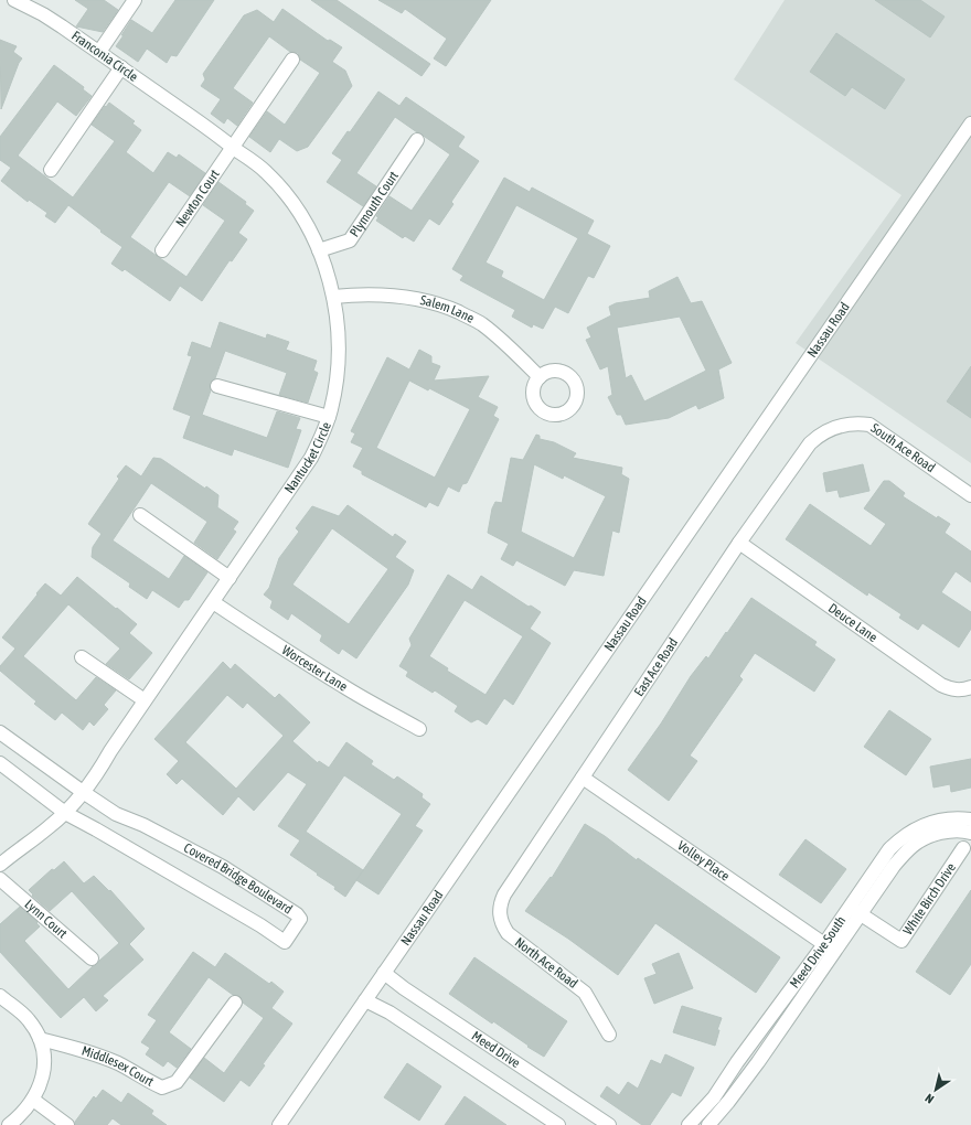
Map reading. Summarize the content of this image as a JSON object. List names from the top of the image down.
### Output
{
  "streets": {
    "street": [
      "Franconia Circle",
      "Newton Court",
      "Plymouth Court",
      "Salem Lane",
      "Nassau Road",
      "South Ace Road",
      "Nantucket Circle",
      "Deuce Lane",
      "East Ace Road",
      "Worcester Lane",
      "Volley Place",
      "Covered Bridge Boulevard",
      "White Birch Drive",
      "Lynn Court",
      "Meed Drive South",
      "North Ace Road",
      "Meed Drive",
      "Middlesex Court"
    ]
  },
  "crossings": [
    ["Franconia Circle", "Nantucket Circle"],
    ["Newton Court", "Nantucket Circle"],
    ["Plymouth Court", "Nantucket Circle"],
    ["Salem Lane", "Nantucket Circle"],
    ["Nassau Road", "Meed Drive"],
    ["South Ace Road", "East Ace Road"],
    ["Nantucket Circle", "Worcester Lane"],
    ["Nantucket Circle", "Covered Bridge Boulevard"],
    ["Deuce Lane", "East Ace Road"],
    ["East Ace Road", "Volley Place"],
    ["East Ace Road", "North Ace Road"],
    ["Volley Place", "Meed Drive South"],
    ["White Birch Drive", "Meed Drive South"]
  ],
  "north": "bottom left"
}
